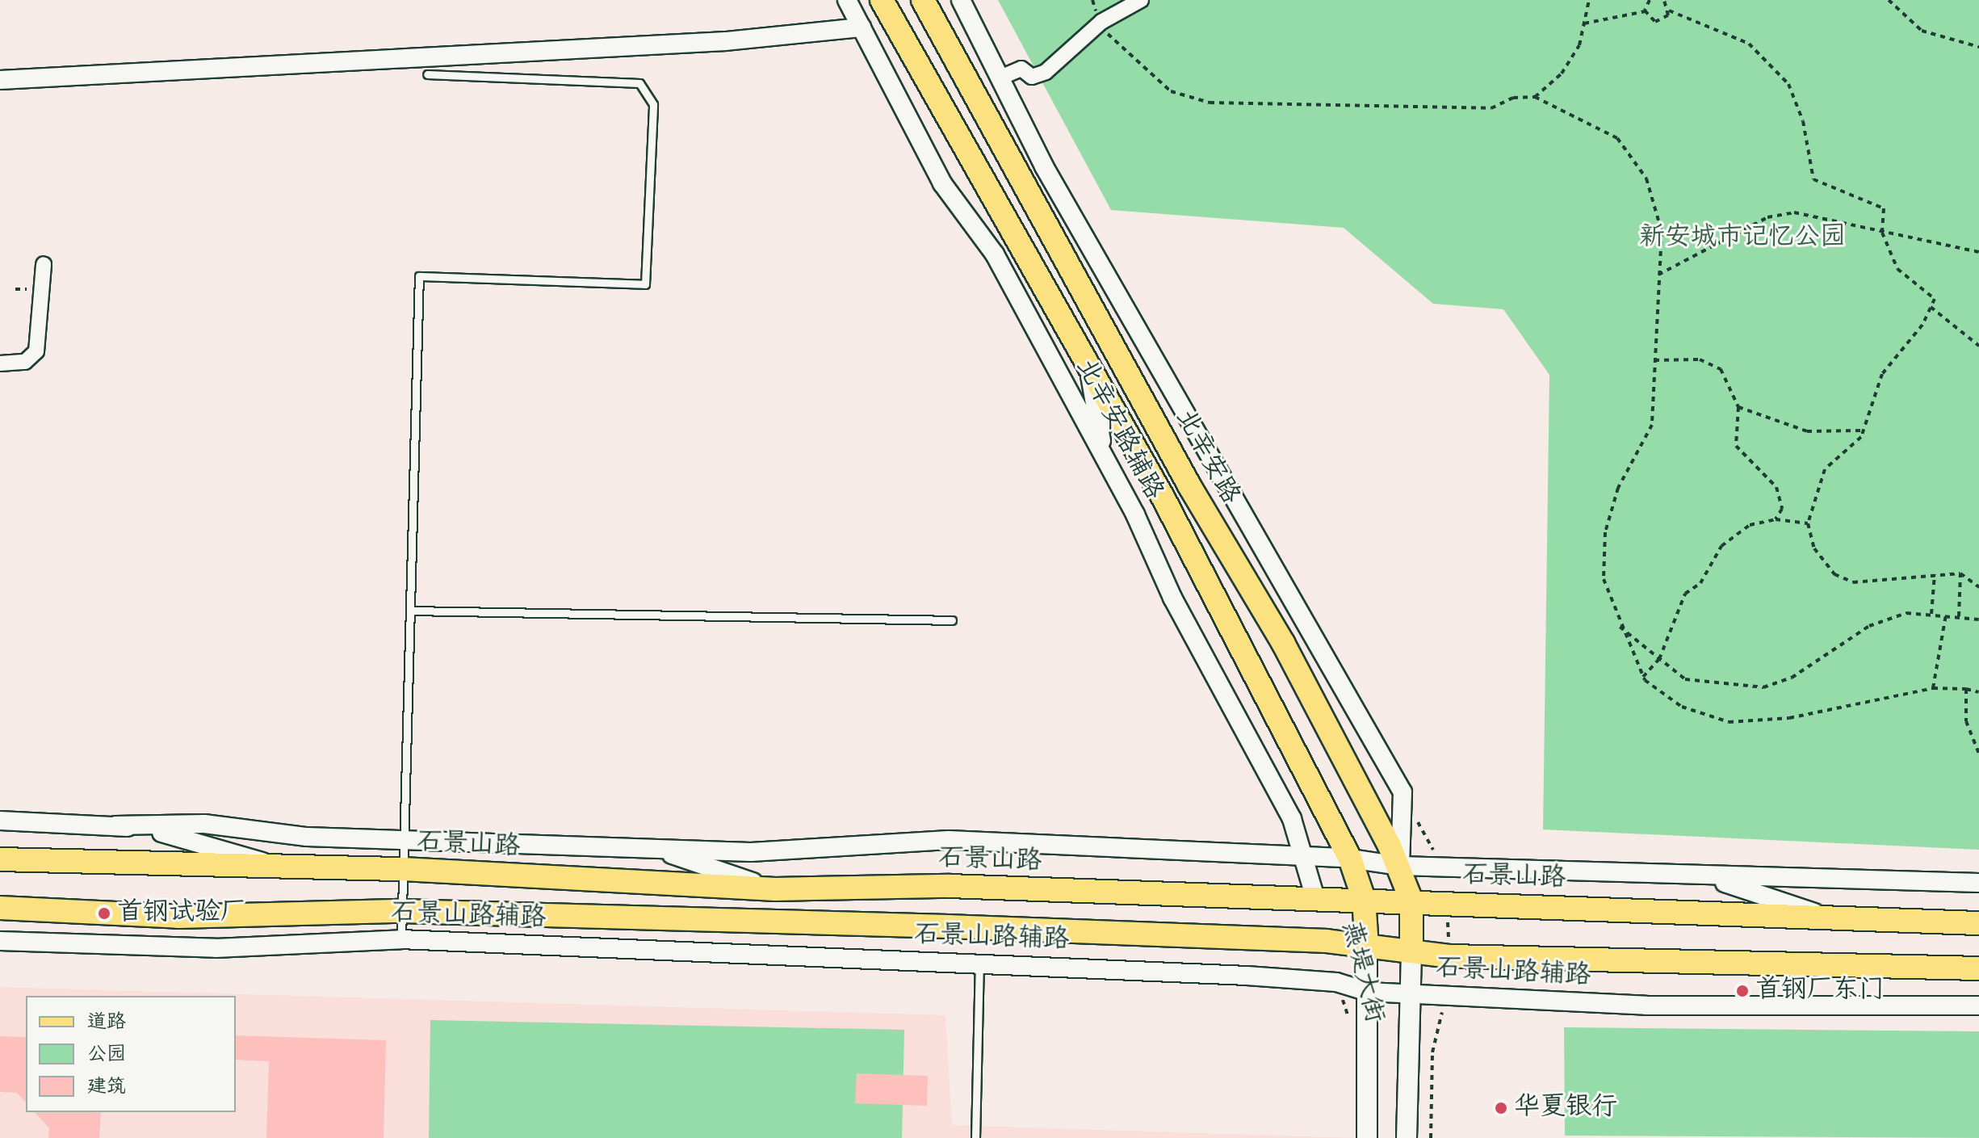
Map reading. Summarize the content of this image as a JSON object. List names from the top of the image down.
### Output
{
  "streets": {
    "main road": ["北辛安路", "石景山路", "燕堤大街"],
    "street": ["北辛安路辅路", "石景山路辅路"]
  },
  "crossings": [
    ["北辛安路辅路", "石景山路"],
    ["北辛安路", "石景山路"],
    ["北辛安路", "燕堤大街"],
    ["石景山路辅路", "燕堤大街"]
  ],
  "parks": ["新安城市记忆公园"],
  "places": ["首钢试验厂", "首钢厂东门", "华夏银行"],
  "legend": ["道路", "公园", "建筑"]
}
